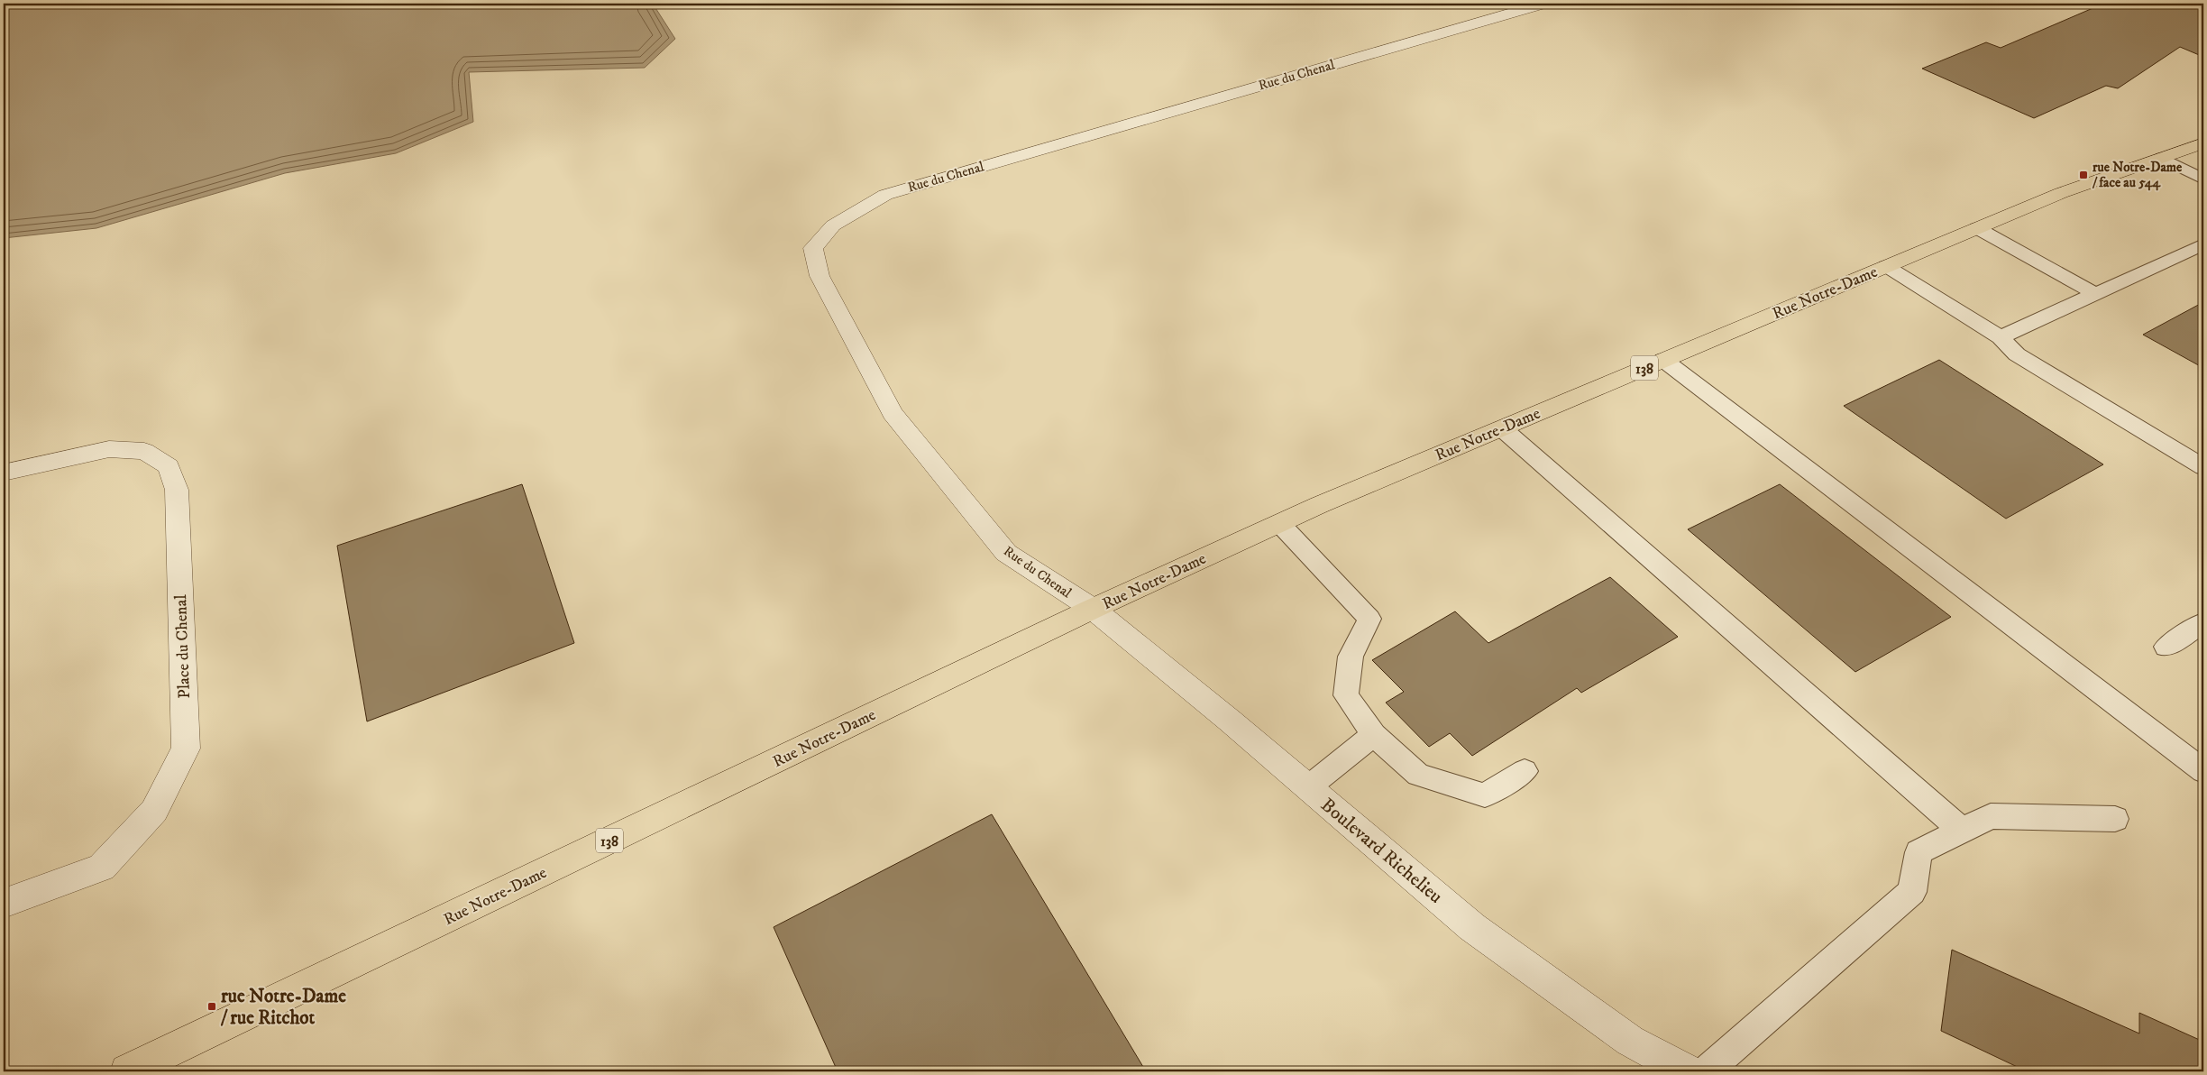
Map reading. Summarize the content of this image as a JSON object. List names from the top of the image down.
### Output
{
  "streets": {
    "main road": ["Rue Notre-Dame", "138"],
    "street": ["Rue du Chenal", "Place du Chenal", "Boulevard Richelieu"]
  },
  "crossings": [
    ["Rue du Chenal", "Rue Notre-Dame"],
    ["Rue du Chenal", "Boulevard Richelieu"],
    ["Rue Notre-Dame", "Boulevard Richelieu"]
  ],
  "places": {
    "transit": ["rue Notre-Dame / face au 544", "rue Notre-Dame / rue Ritchot"]
  }
}
